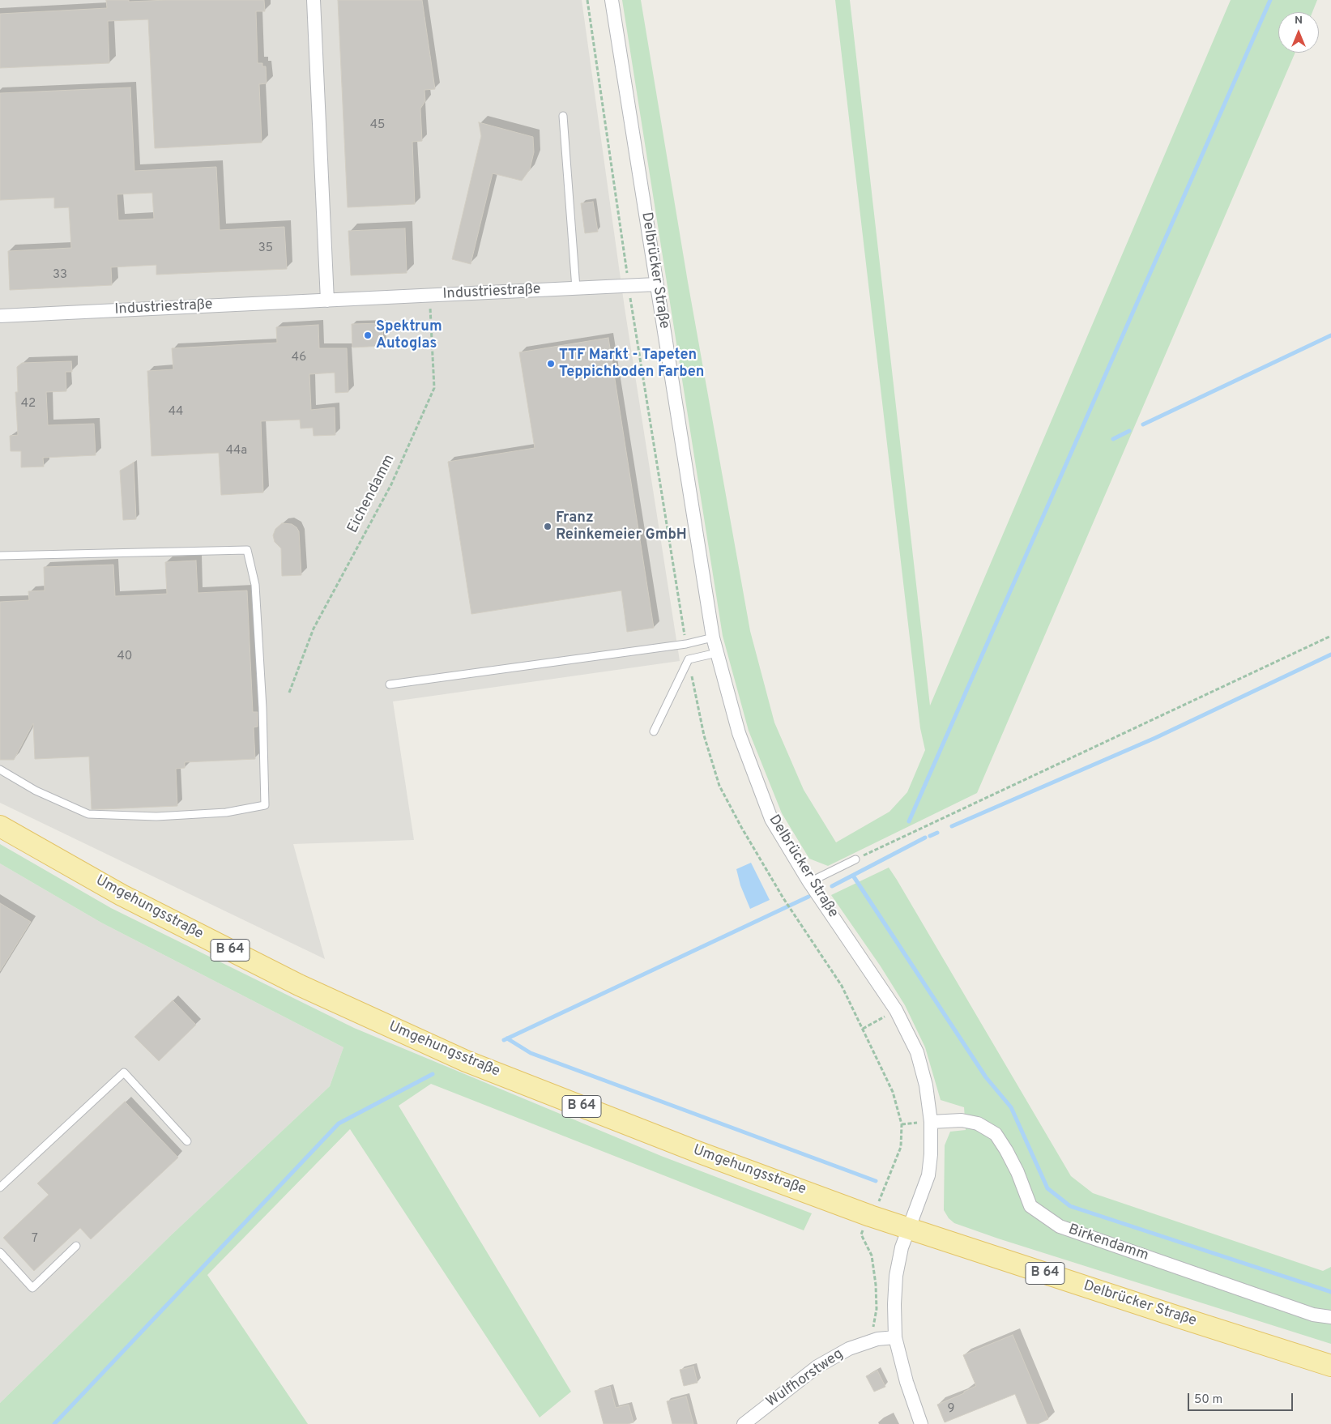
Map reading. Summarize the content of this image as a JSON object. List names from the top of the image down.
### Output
{
  "streets": {
    "main road": ["Delbrücker Straße", "Umgehungsstraße", "B 64"],
    "street": ["Industriestraße", "Birkendamm", "Wulfhorstweg"],
    "path": ["Eichendamm"]
  },
  "crossings": [
    ["Delbrücker Straße", "Industriestraße"],
    ["Delbrücker Straße", "Umgehungsstraße"],
    ["Delbrücker Straße", "Birkendamm"],
    ["Industriestraße", "Eichendamm"]
  ],
  "places": ["Spektrum Autoglas", "TTF Markt - Tapeten Teppichboden Farben", "Franz Reinkemeier GmbH"],
  "house_numbers": [
    "45",
    "35",
    "33",
    "46",
    "42",
    "44",
    "44a",
    "40",
    "7",
    "9"
  ],
  "scale_bar": "50 m",
  "north": "top"
}
